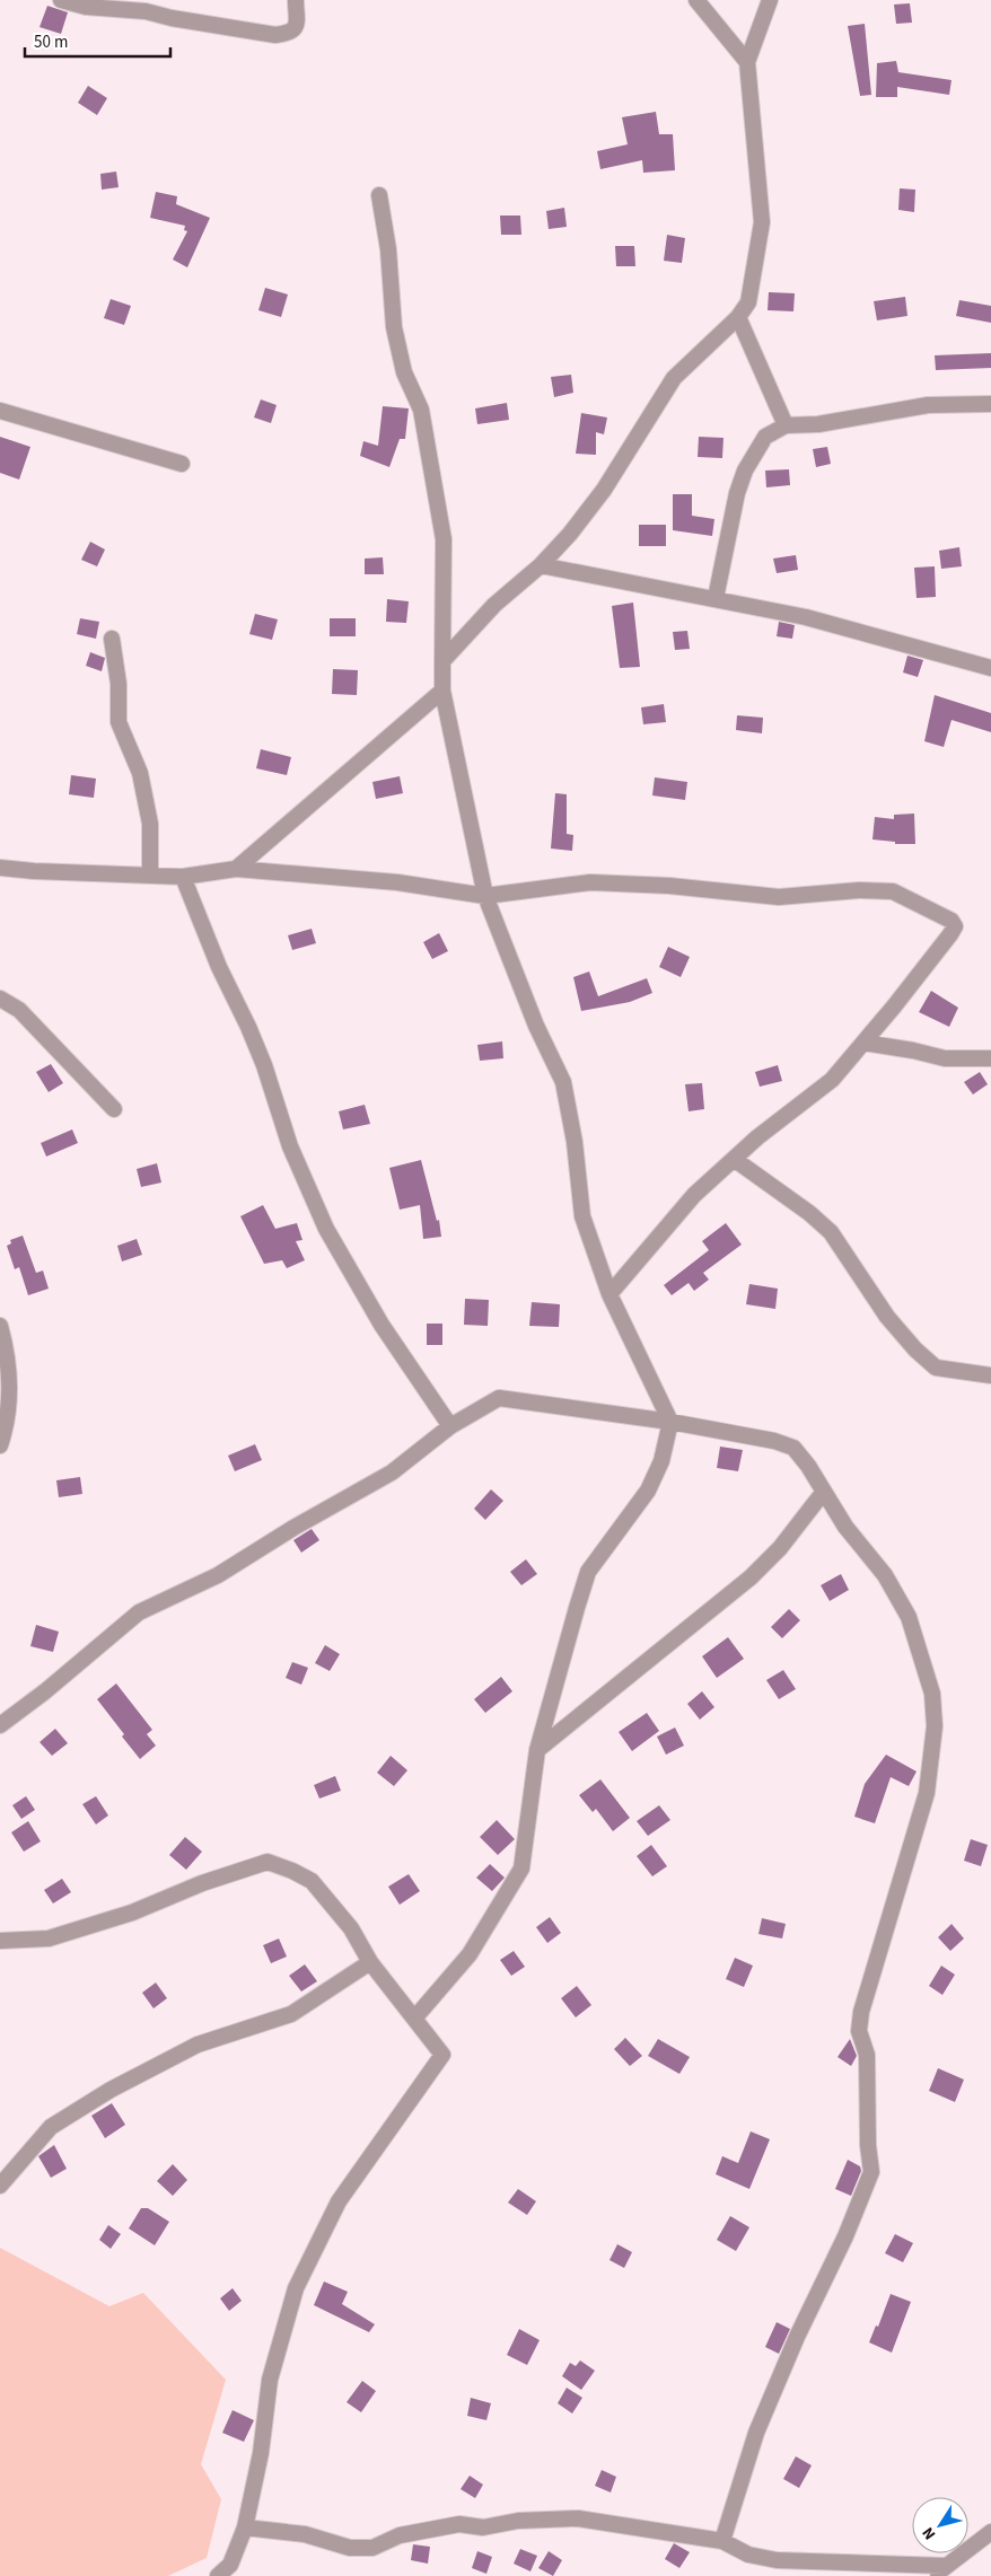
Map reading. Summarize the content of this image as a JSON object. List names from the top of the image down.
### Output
{
  "scale_bar": "50 m",
  "north": "bottom left"
}
